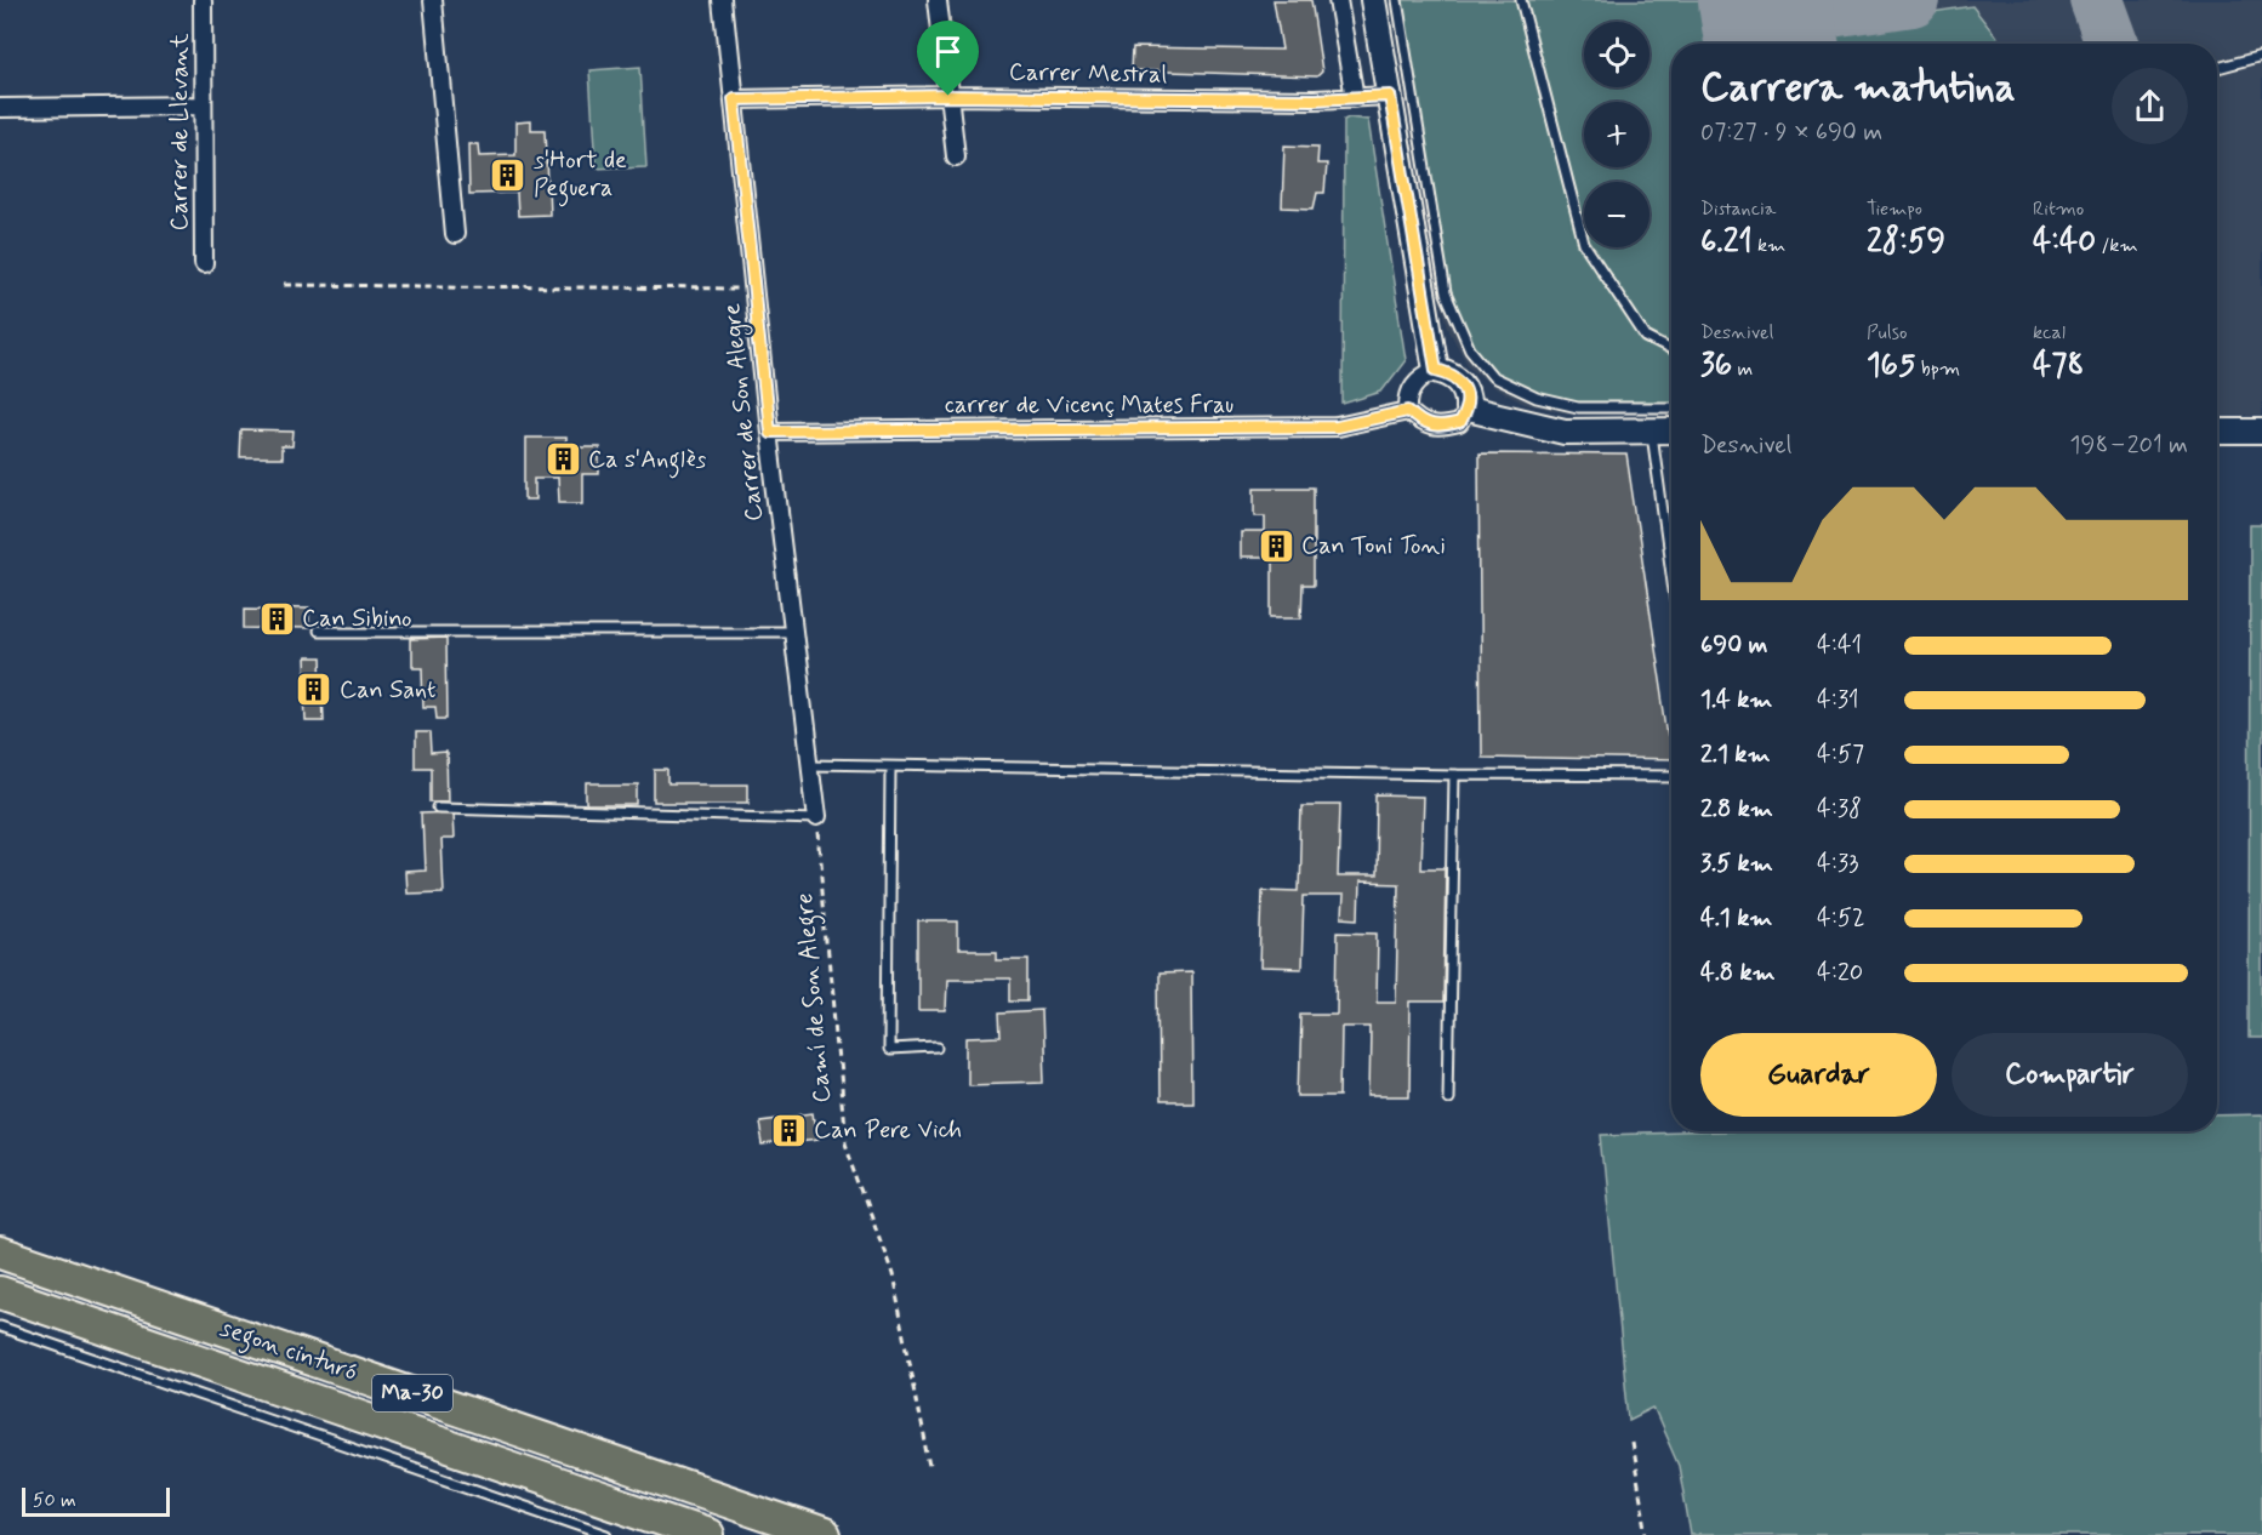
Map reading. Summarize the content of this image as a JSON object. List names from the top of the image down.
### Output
{
  "streets": {
    "highway": ["segon cinturó", "Ma-30"],
    "street": [
      "Carrer Mestral",
      "Carrer de Llevant",
      "carrer de Vicenç Mates Frau",
      "Carrer de Son Alegre"
    ],
    "path": ["Camí de Son Alegre"]
  },
  "crossings": [
    ["Carrer Mestral", "Carrer de Son Alegre"],
    ["carrer de Vicenç Mates Frau", "Carrer de Son Alegre"],
    ["Carrer de Son Alegre", "Camí de Son Alegre"]
  ],
  "places": {
    "building": [
      "s'Hort de Peguera",
      "Ca s'Anglès",
      "Can Toni Toni",
      "Can Sibino",
      "Can Sant",
      "Can Pere Vich"
    ]
  },
  "scale_bar": "50 m",
  "page": {
    "map_buttons": ["+", "−"],
    "heading": ["Carrera matutina", "07:27 · 9 × 690 m"],
    "stats": [
      ["Distancia", "6.21 km"],
      ["Tiempo", "28:59"],
      ["Ritmo", "4:40 /km"],
      ["Desnivel", "36 m"],
      ["Pulso", "165 bpm"],
      ["kcal", "478"]
    ],
    "chart": ["Desnivel", "198–201 m"],
    "list": [
      {
        "name": "690 m",
        "note": "4:41"
      },
      {
        "name": "1.4 km",
        "note": "4:31"
      },
      {
        "name": "2.1 km",
        "note": "4:57"
      },
      {
        "name": "2.8 km",
        "note": "4:38"
      },
      {
        "name": "3.5 km",
        "note": "4:33"
      },
      {
        "name": "4.1 km",
        "note": "4:52"
      },
      {
        "name": "4.8 km",
        "note": "4:20"
      }
    ],
    "buttons": ["Guardar", "Compartir"],
    "scale": "50 m"
  }
}
